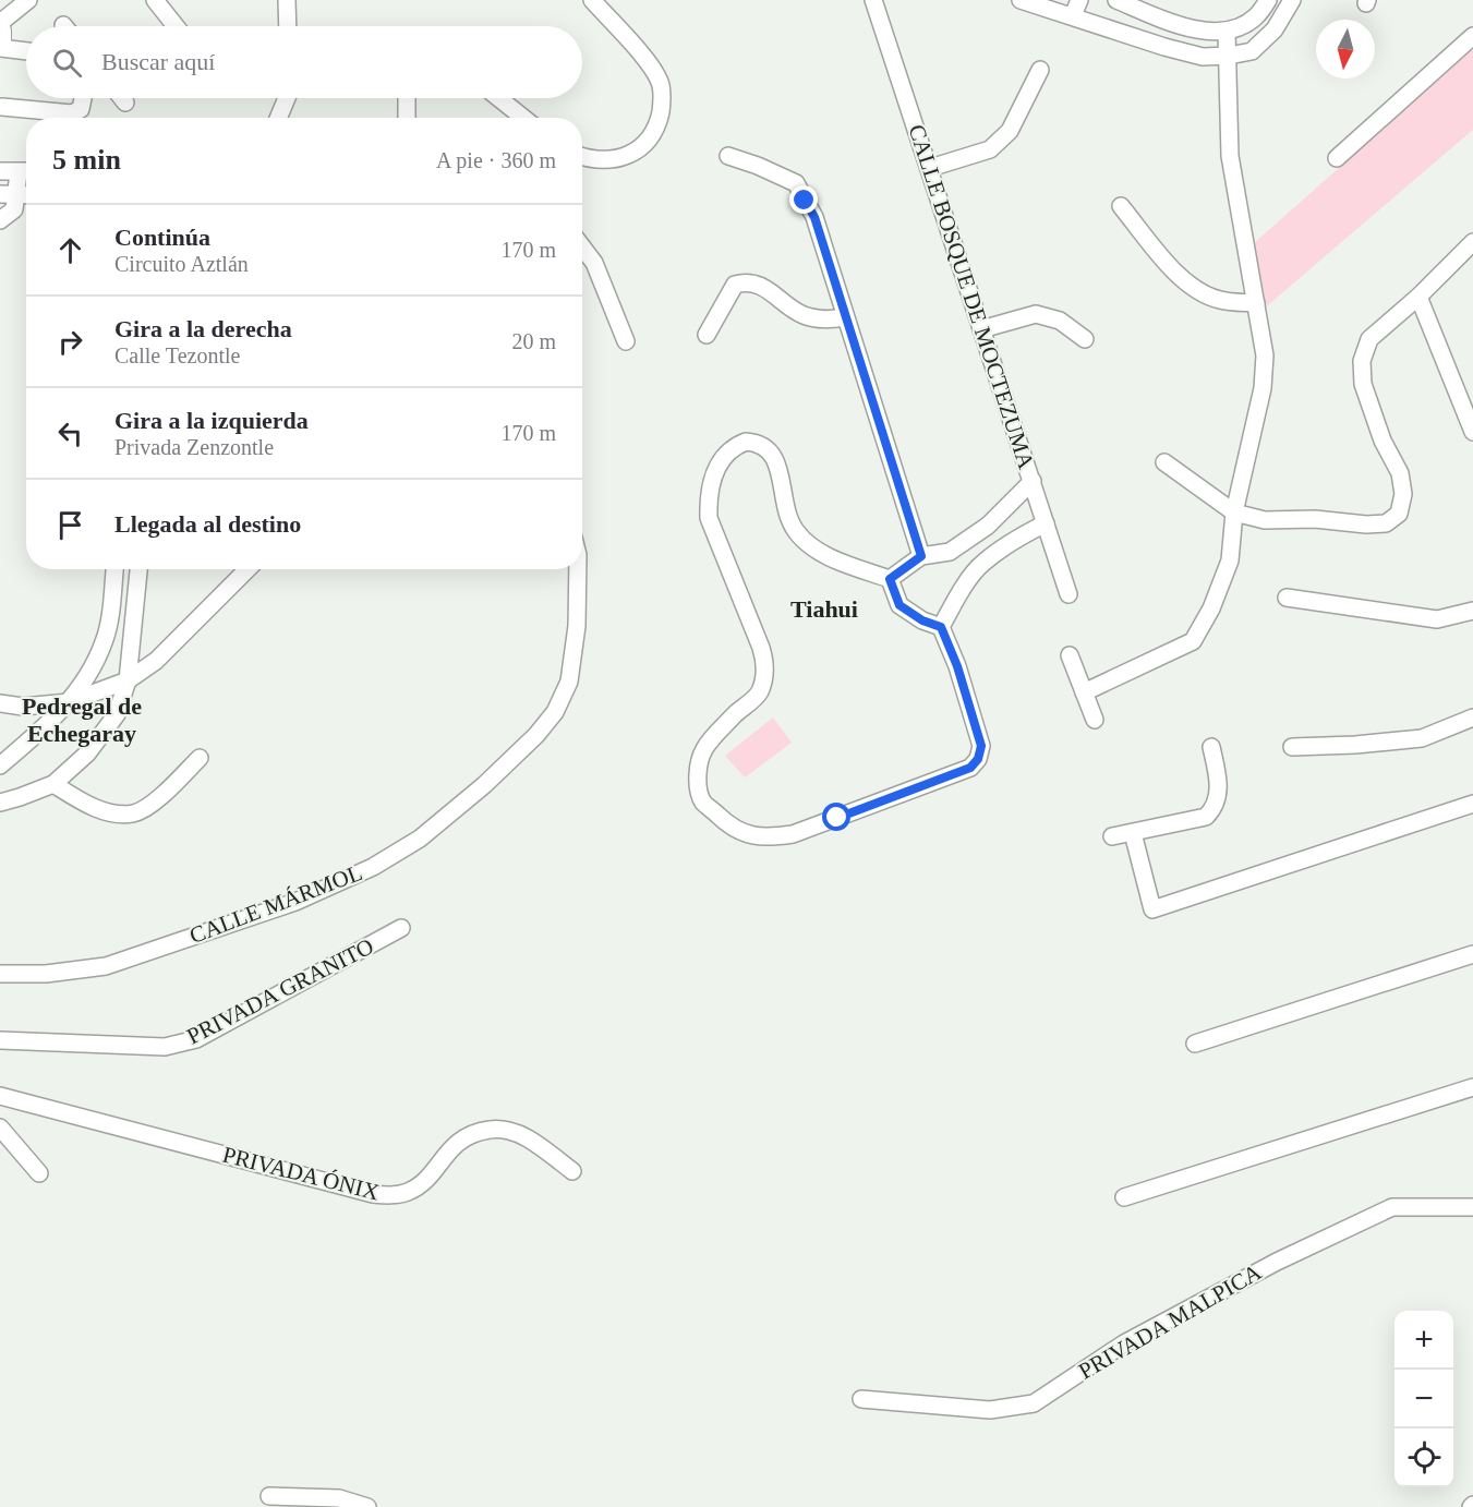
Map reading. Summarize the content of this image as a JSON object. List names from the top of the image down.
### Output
{
  "streets": {
    "street": [
      "CALLE BOSQUE DE MOCTEZUMA",
      "CALLE MÁRMOL",
      "PRIVADA GRANITO",
      "PRIVADA ÓNIX",
      "PRIVADA MALPICA"
    ]
  },
  "districts": ["Tiahui", "Pedregal de Echegaray"],
  "north": "bottom",
  "page": {
    "search": "Buscar aquí",
    "heading": ["5 min", "A pie · 360 m"],
    "list": [
      ["Continúa", "Circuito Aztlán", "170 m"],
      ["Gira a la derecha", "Calle Tezontle", "20 m"],
      ["Gira a la izquierda", "Privada Zenzontle", "170 m"],
      "Llegada al destino"
    ],
    "map_buttons": ["+", "−"]
  }
}
